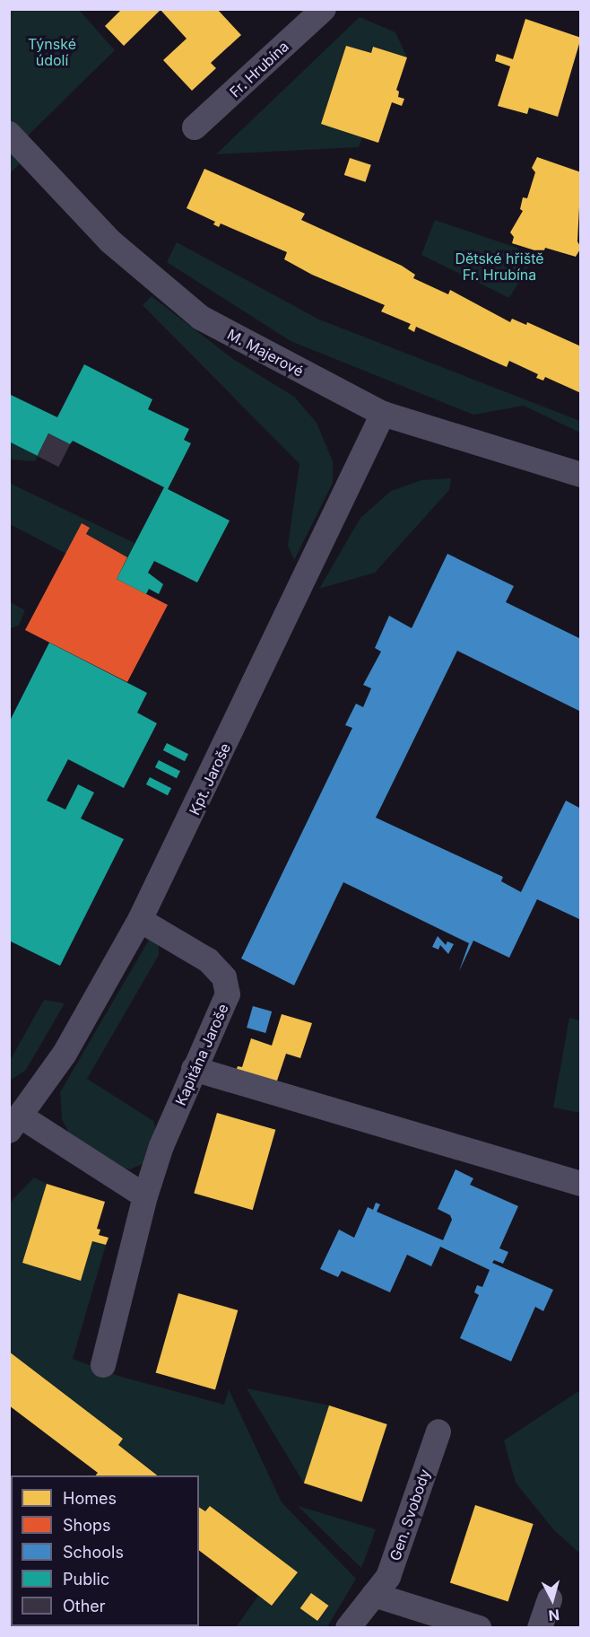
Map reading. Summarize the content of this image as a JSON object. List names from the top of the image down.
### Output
{
  "streets": {
    "street": [
      "Fr. Hrubína",
      "M. Majerové",
      "Kpt. Jaroše",
      "Kapitána Jaroše",
      "Gen. Svobody"
    ]
  },
  "crossings": [
    ["M. Majerové", "Kpt. Jaroše"],
    ["Kpt. Jaroše", "Kapitána Jaroše"]
  ],
  "parks": ["Týnské údolí", "Dětské hřiště Fr. Hrubína"],
  "legend": [
    "Homes",
    "Shops",
    "Schools",
    "Public",
    "Other"
  ],
  "north": "bottom"
}
